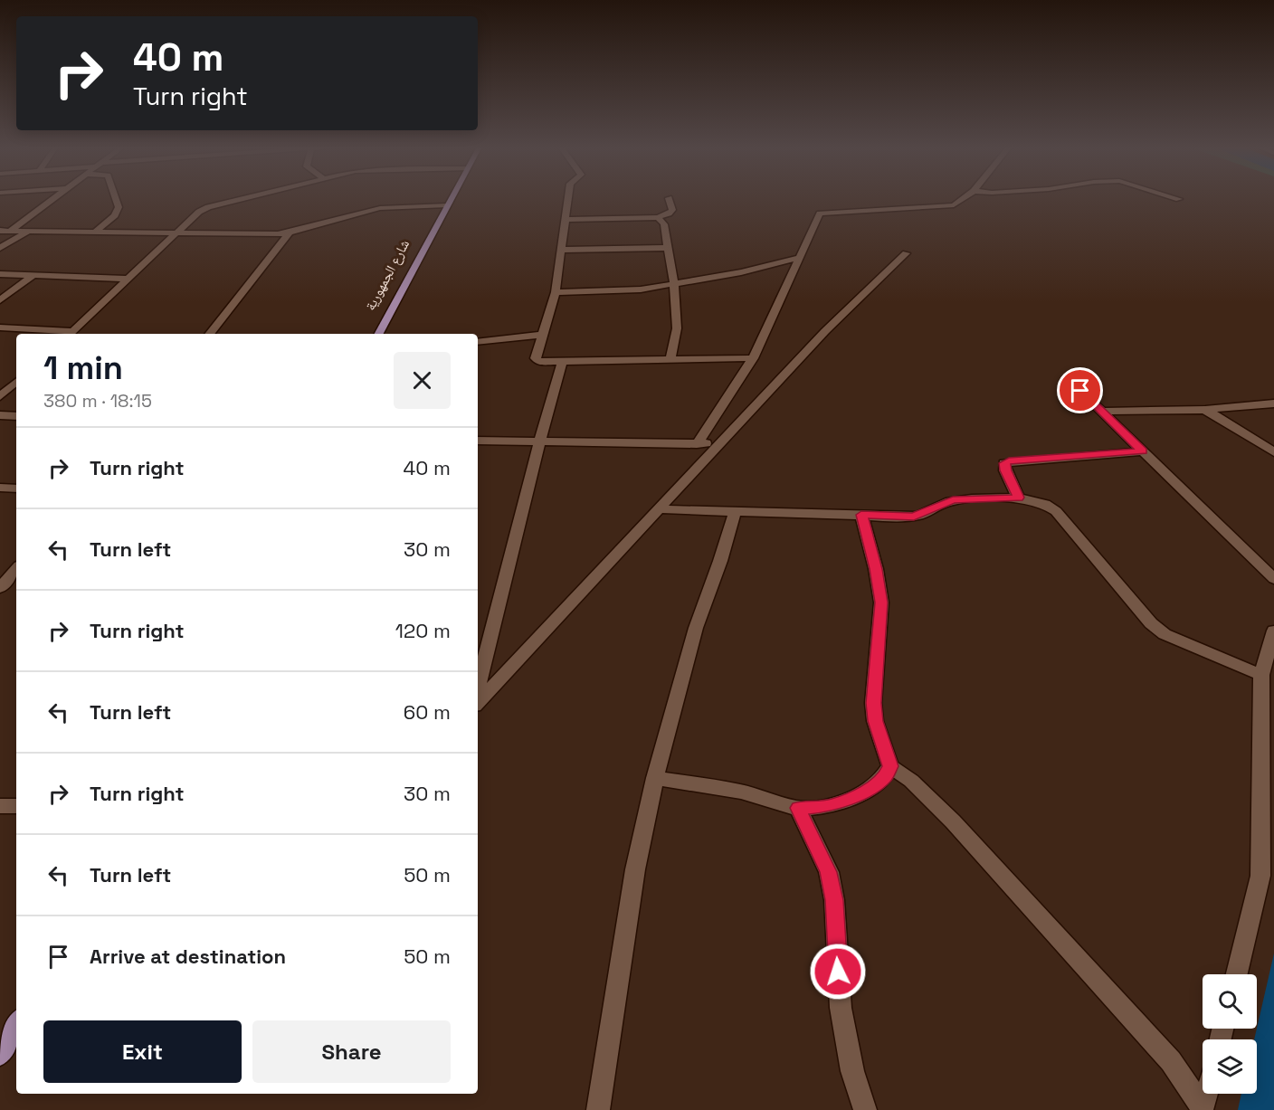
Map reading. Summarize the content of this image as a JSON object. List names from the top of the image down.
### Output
{
  "streets": {
    "main road": ["شارع الجمهورية"]
  },
  "page": {
    "turn": ["40 m", "Turn right"],
    "heading": ["1 min", "380 m · 18:15"],
    "list": [
      {
        "name": "Turn right",
        "value": "40 m"
      },
      {
        "name": "Turn left",
        "value": "30 m"
      },
      {
        "name": "Turn right",
        "value": "120 m"
      },
      {
        "name": "Turn left",
        "value": "60 m"
      },
      {
        "name": "Turn right",
        "value": "30 m"
      },
      {
        "name": "Turn left",
        "value": "50 m"
      },
      {
        "name": "Arrive at destination",
        "value": "50 m"
      }
    ],
    "buttons": ["Exit", "Share"]
  }
}
